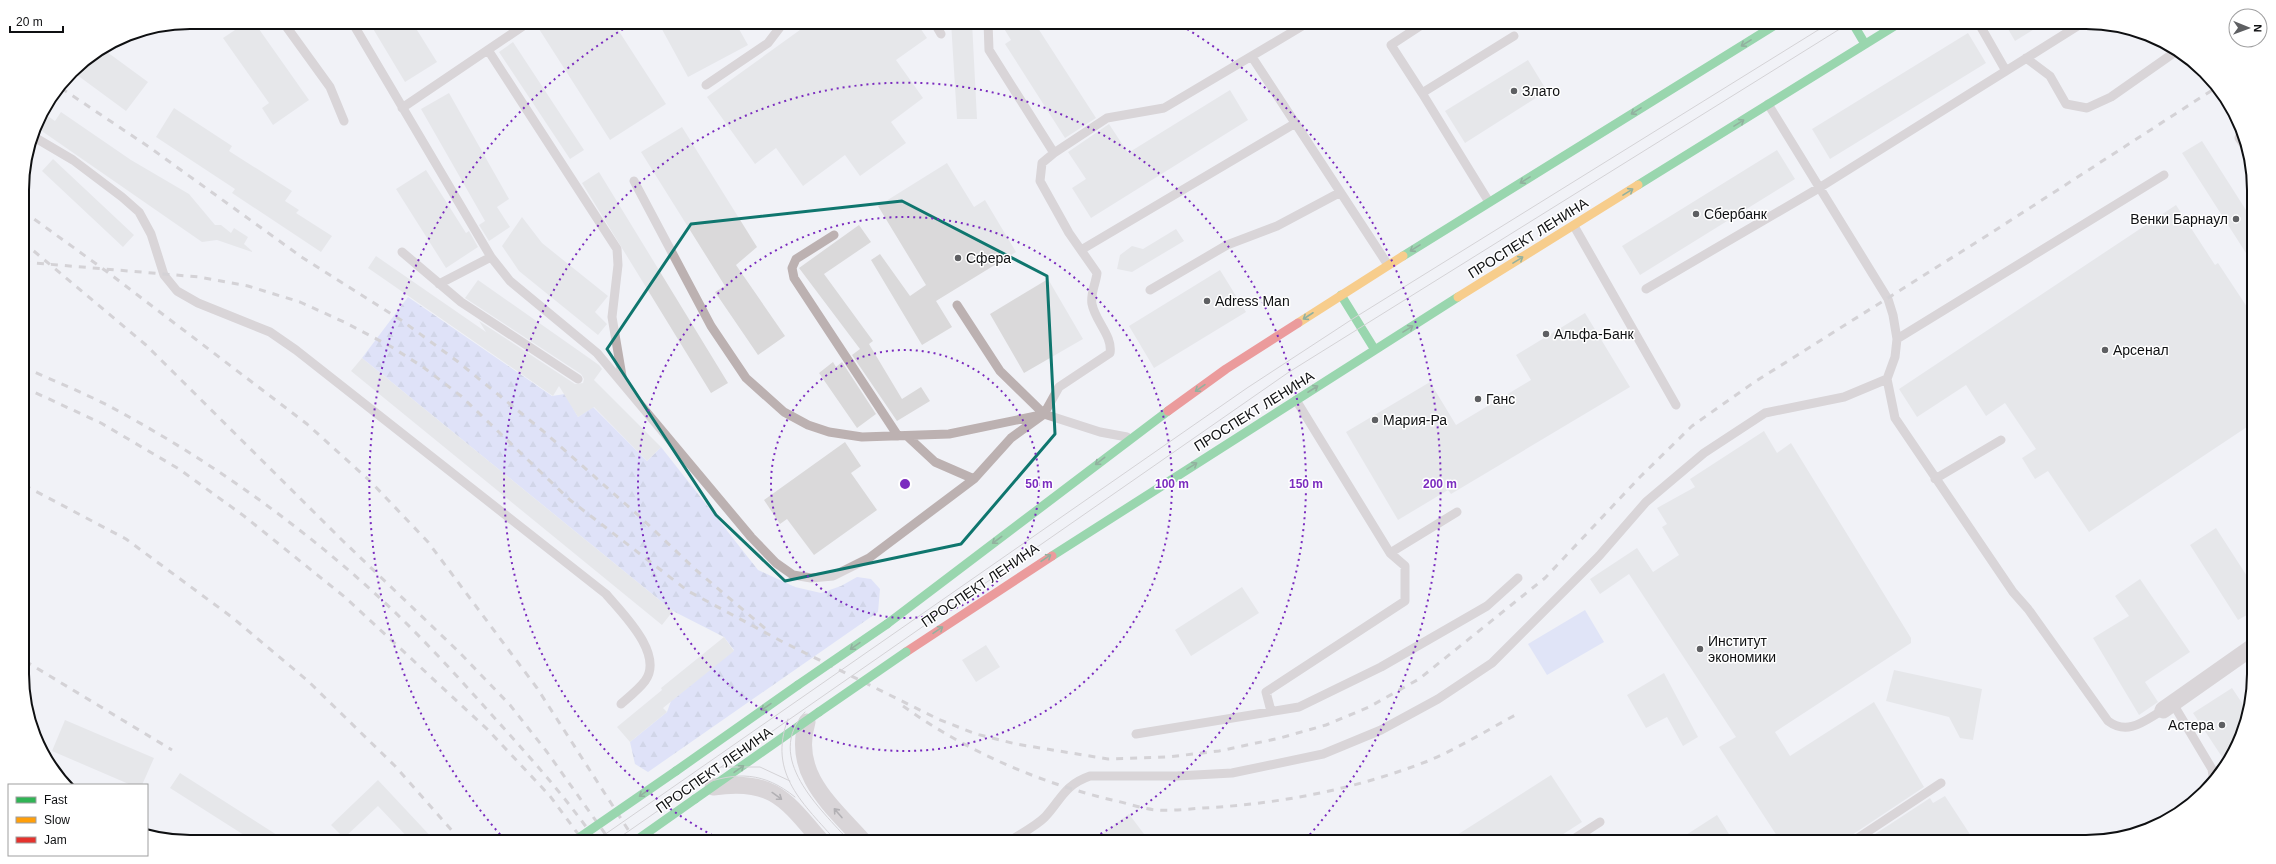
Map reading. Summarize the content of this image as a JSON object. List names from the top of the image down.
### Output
{
  "streets": {
    "main road": ["ПРОСПЕКТ ЛЕНИНА"]
  },
  "places": [
    "Злато",
    "Сбербанк",
    "Венки Барнаул",
    "Сфера",
    "Adress Man",
    "Альфа-Банк",
    "Арсенал",
    "Ганс",
    "Мария-Ра",
    "Институт экономики",
    "Астера"
  ],
  "legend": ["Fast", "Slow", "Jam"],
  "scale_bar": "20 m",
  "north": "right",
  "rings": [
    "50 m",
    "100 m",
    "150 m",
    "200 m"
  ]
}
